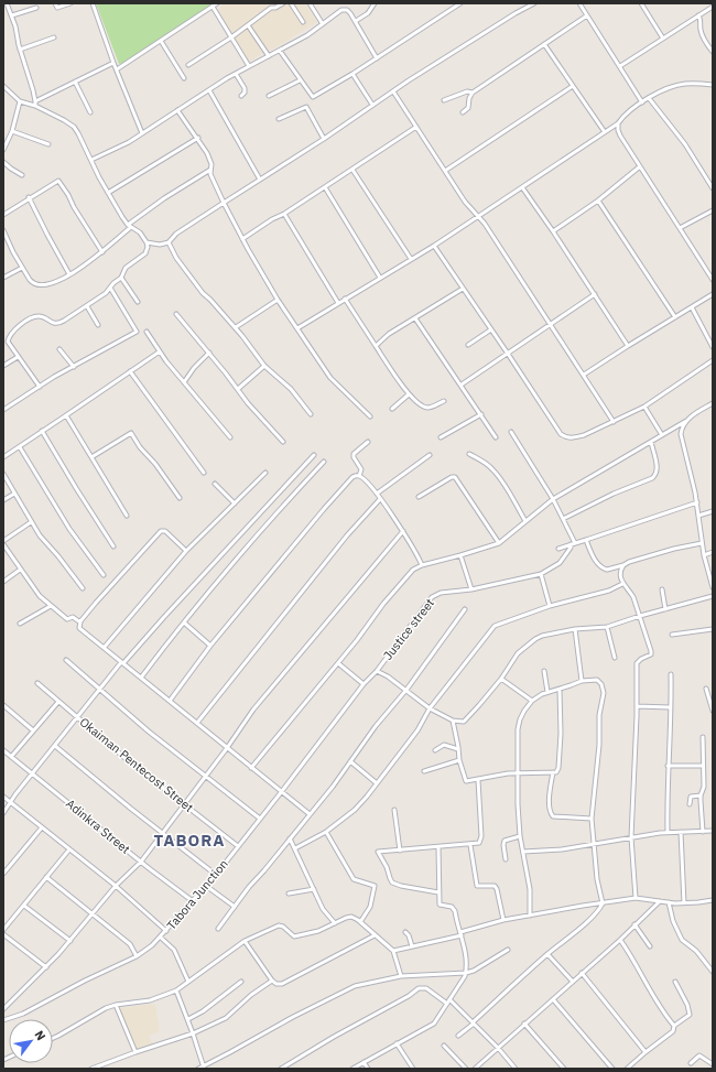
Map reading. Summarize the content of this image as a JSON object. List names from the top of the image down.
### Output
{
  "streets": {
    "street": [
      "Justice street",
      "Okaiman Pentecost Street",
      "Adinkra Street",
      "Tabora Junction"
    ]
  },
  "crossings": [
    ["Justice street", "Tabora Junction"],
    ["Okaiman Pentecost Street", "Tabora Junction"],
    ["Adinkra Street", "Tabora Junction"]
  ],
  "districts": ["TABORA"],
  "north": "top right"
}
